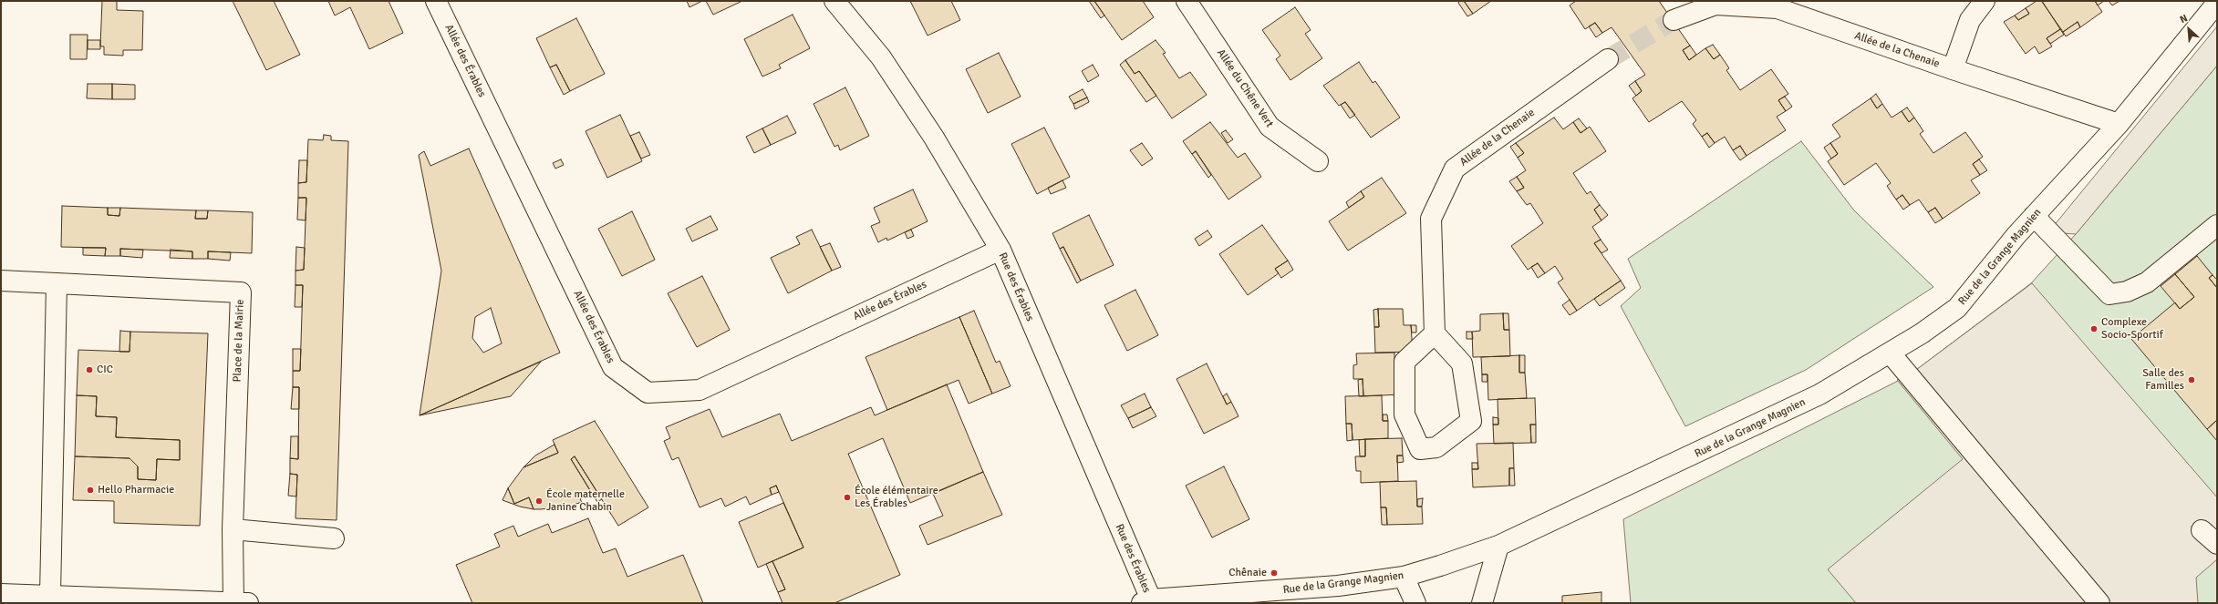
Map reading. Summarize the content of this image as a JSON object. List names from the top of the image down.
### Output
{
  "streets": {
    "street": [
      "Allée de la Chenaie",
      "Allée des Érables",
      "Allée du Chêne Vert",
      "Rue de la Grange Magnien",
      "Rue des Érables",
      "Place de la Mairie"
    ]
  },
  "crossings": [
    ["Allée de la Chenaie", "Rue de la Grange Magnien"],
    ["Allée des Érables", "Rue des Érables"],
    ["Rue de la Grange Magnien", "Rue des Érables"]
  ],
  "places": [
    "Complexe Socio-Sportif",
    "CIC",
    "Salle des Familles",
    "Hello Pharmacie",
    "École élémentaire Les Érables",
    "École maternelle Janine Chabin",
    "Chênaie"
  ],
  "north": "top left"
}
